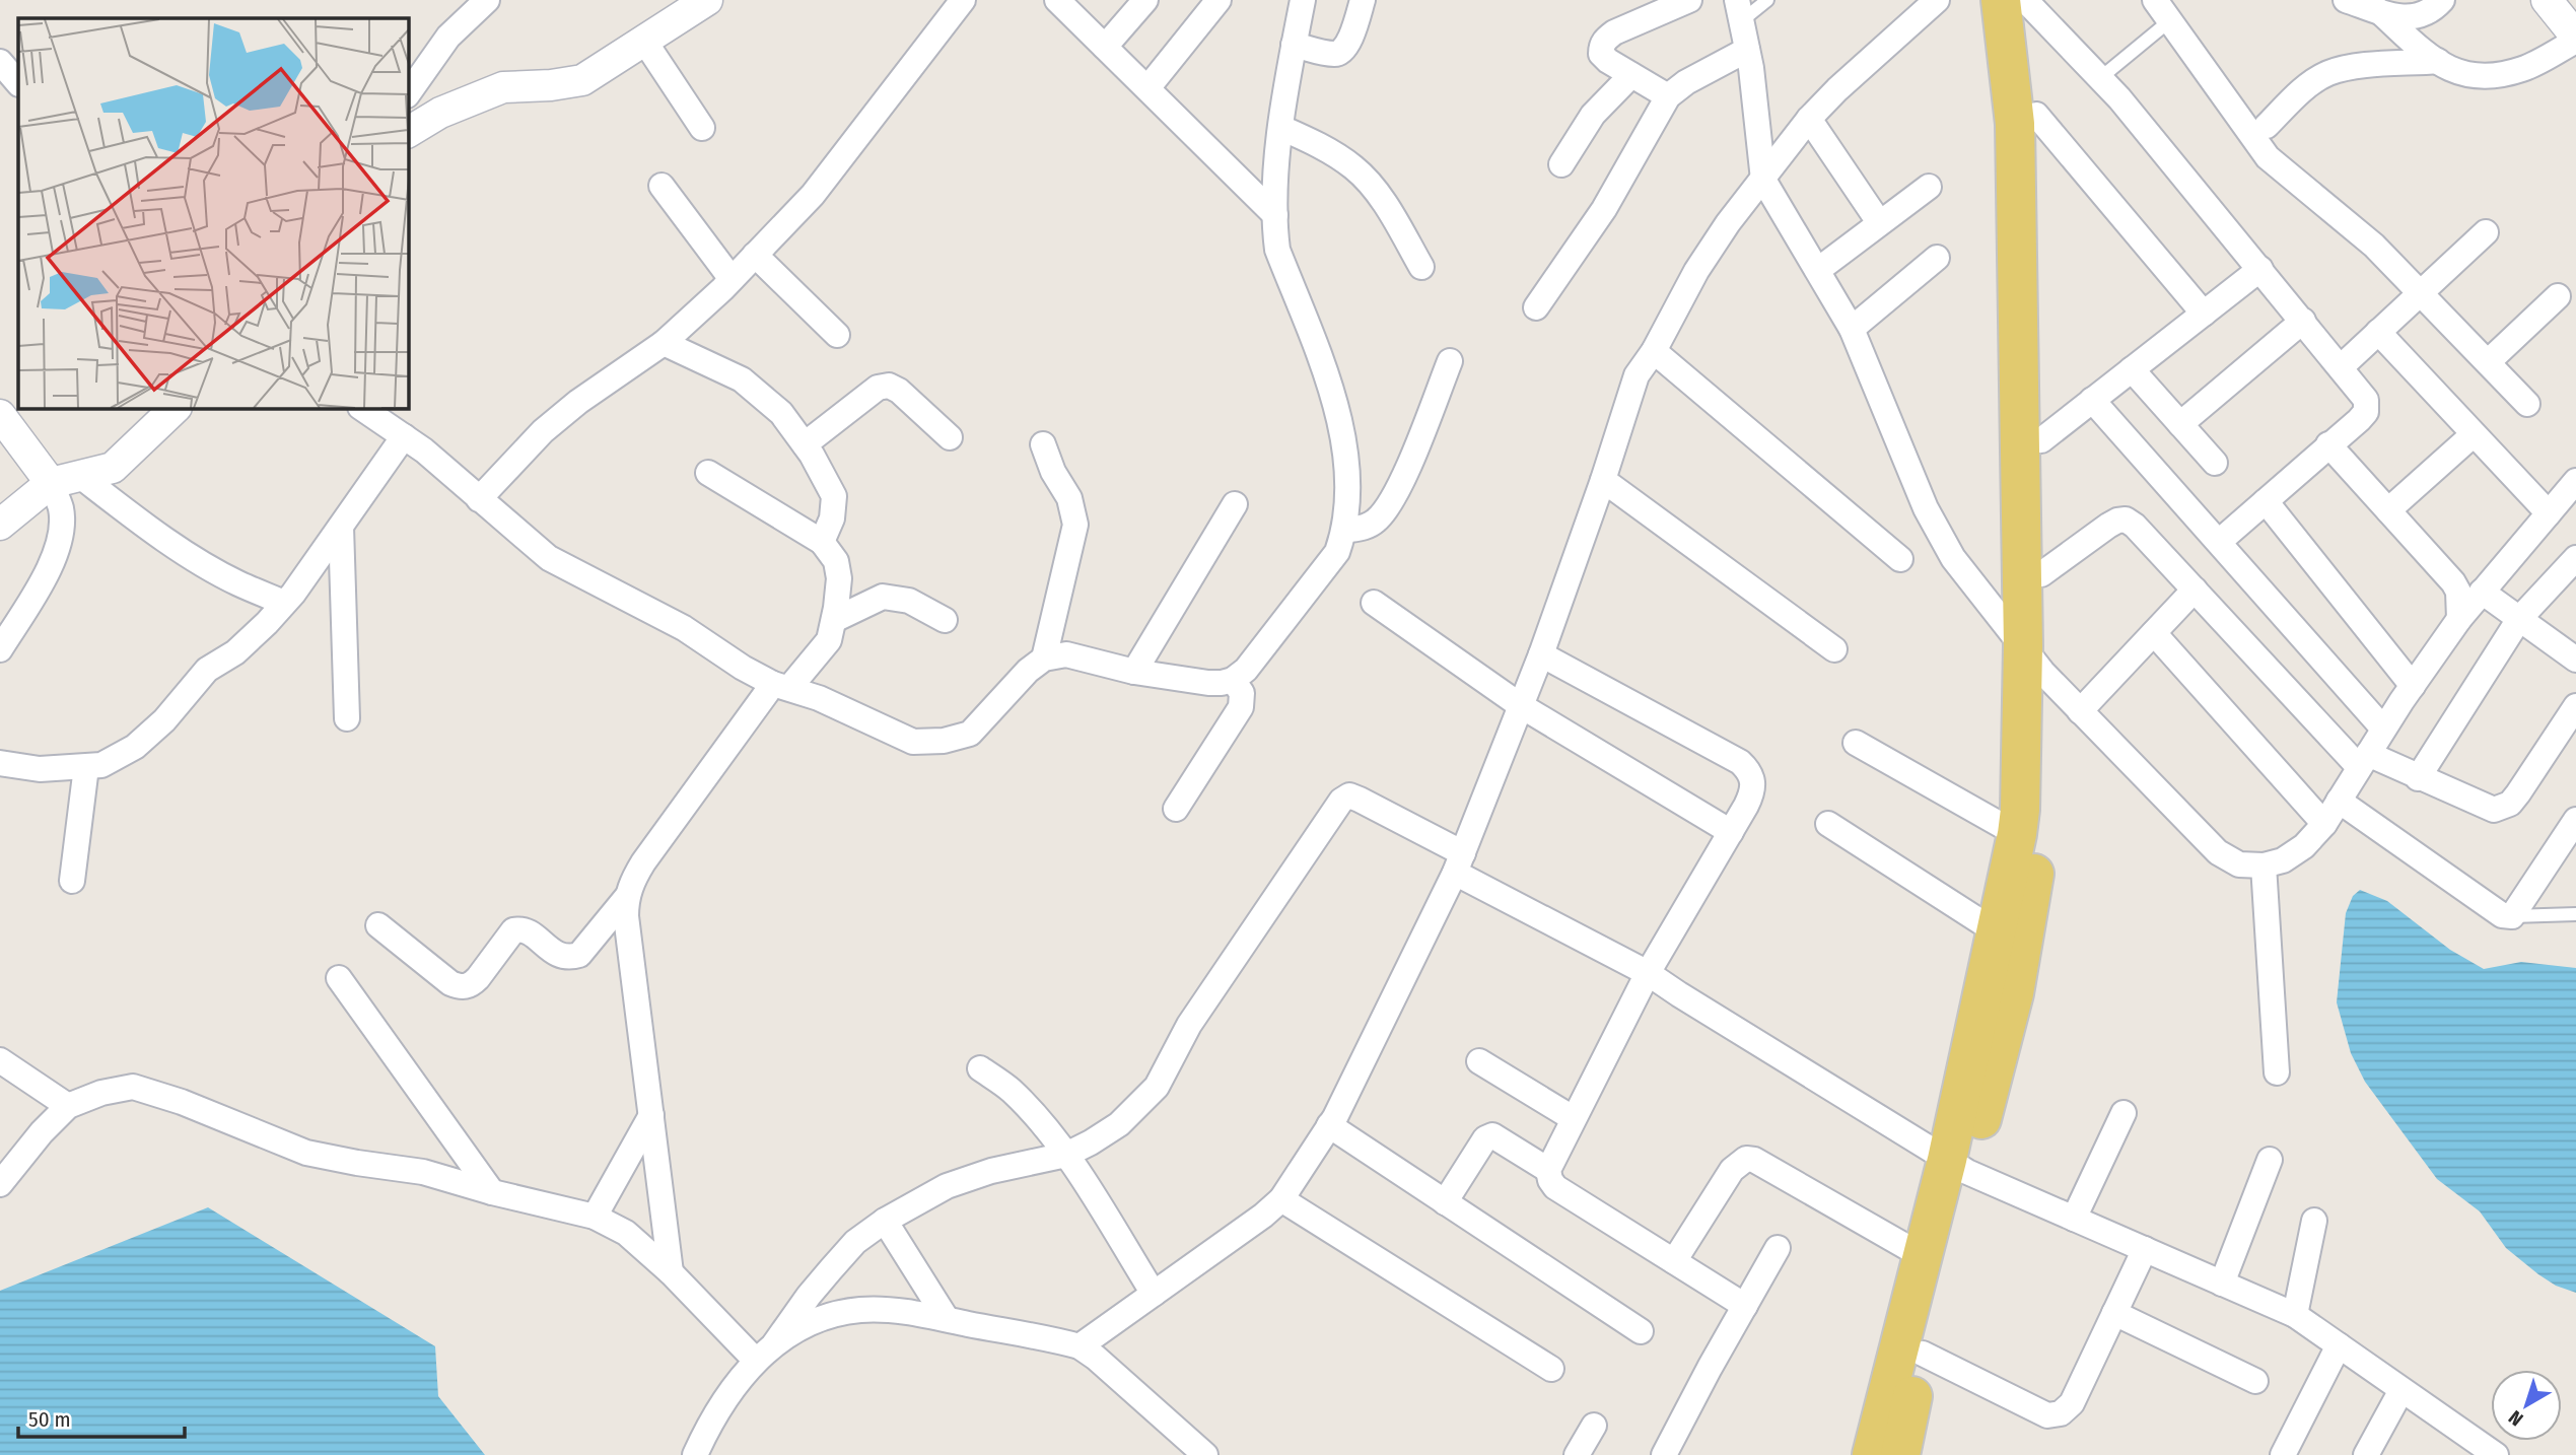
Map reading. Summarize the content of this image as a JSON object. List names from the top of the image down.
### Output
{
  "scale_bar": "50 m",
  "north": "bottom left"
}
